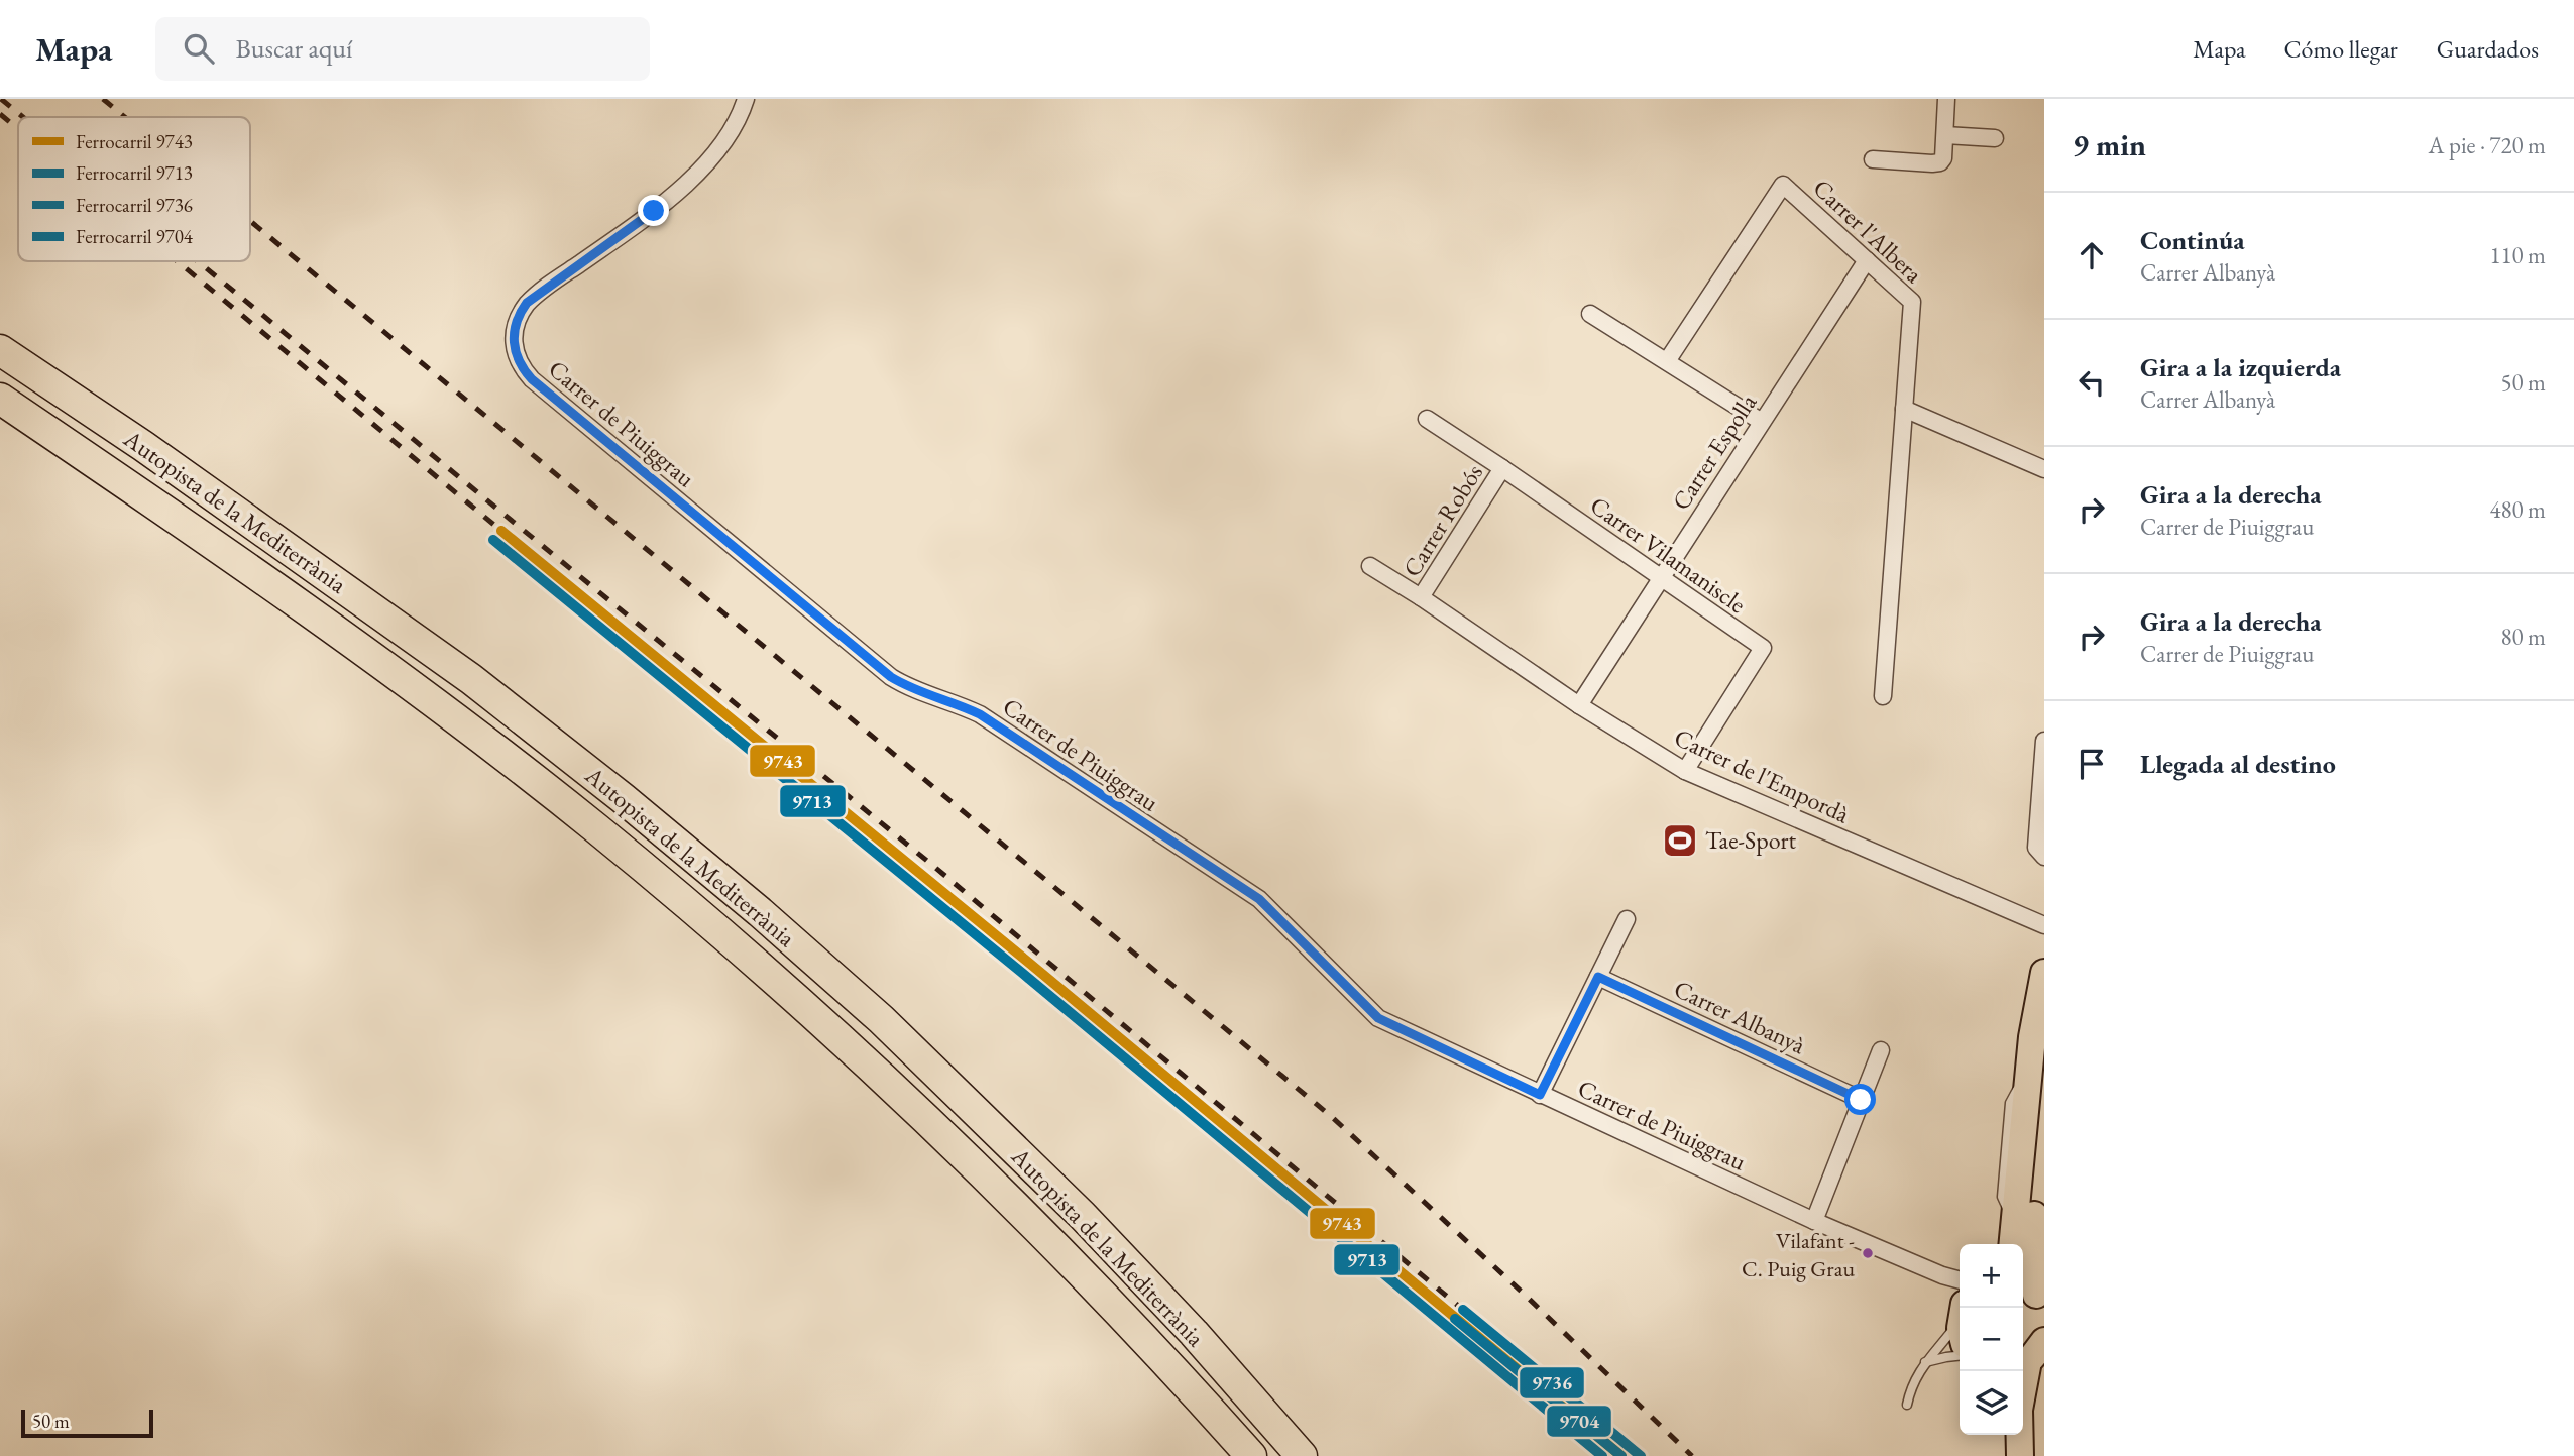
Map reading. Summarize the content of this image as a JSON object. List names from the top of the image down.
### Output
{
  "streets": {
    "highway": ["Autopista de la Mediterrània"],
    "street": [
      "Carrer l'Albera",
      "Carrer de Piuiggrau",
      "Carrer Espolla",
      "Carrer Robós",
      "Carrer Vilamaniscle",
      "Carrer de l'Empordà",
      "Carrer Albanyà"
    ]
  },
  "crossings": [
    ["Carrer l'Albera", "Carrer Espolla"],
    ["Carrer Espolla", "Carrer Vilamaniscle"],
    ["Carrer Espolla", "Carrer de l'Empordà"],
    ["Carrer Robós", "Carrer Vilamaniscle"],
    ["Carrer Robós", "Carrer de l'Empordà"],
    ["Carrer Vilamaniscle", "Carrer de l'Empordà"]
  ],
  "places": {
    "sports": ["Tae-Sport"],
    "other": ["Vilafant - C. Puig Grau"]
  },
  "lines": [
    "rail line 9743",
    "rail line 9713",
    "rail line 9736",
    "rail line 9704"
  ],
  "legend": [
    "Ferrocarril 9743",
    "Ferrocarril 9713",
    "Ferrocarril 9736",
    "Ferrocarril 9704"
  ],
  "scale_bar": "50 m",
  "page": {
    "header": "Mapa",
    "search": "Buscar aquí",
    "nav": ["Mapa", "Cómo llegar", "Guardados"],
    "heading": ["9 min", "A pie · 720 m"],
    "list": [
      ["Continúa", "Carrer Albanyà", "110 m"],
      ["Gira a la izquierda", "Carrer Albanyà", "50 m"],
      ["Gira a la derecha", "Carrer de Piuiggrau", "480 m"],
      ["Gira a la derecha", "Carrer de Piuiggrau", "80 m"],
      "Llegada al destino"
    ],
    "map_buttons": ["+", "−"],
    "scale": "50 m"
  }
}
